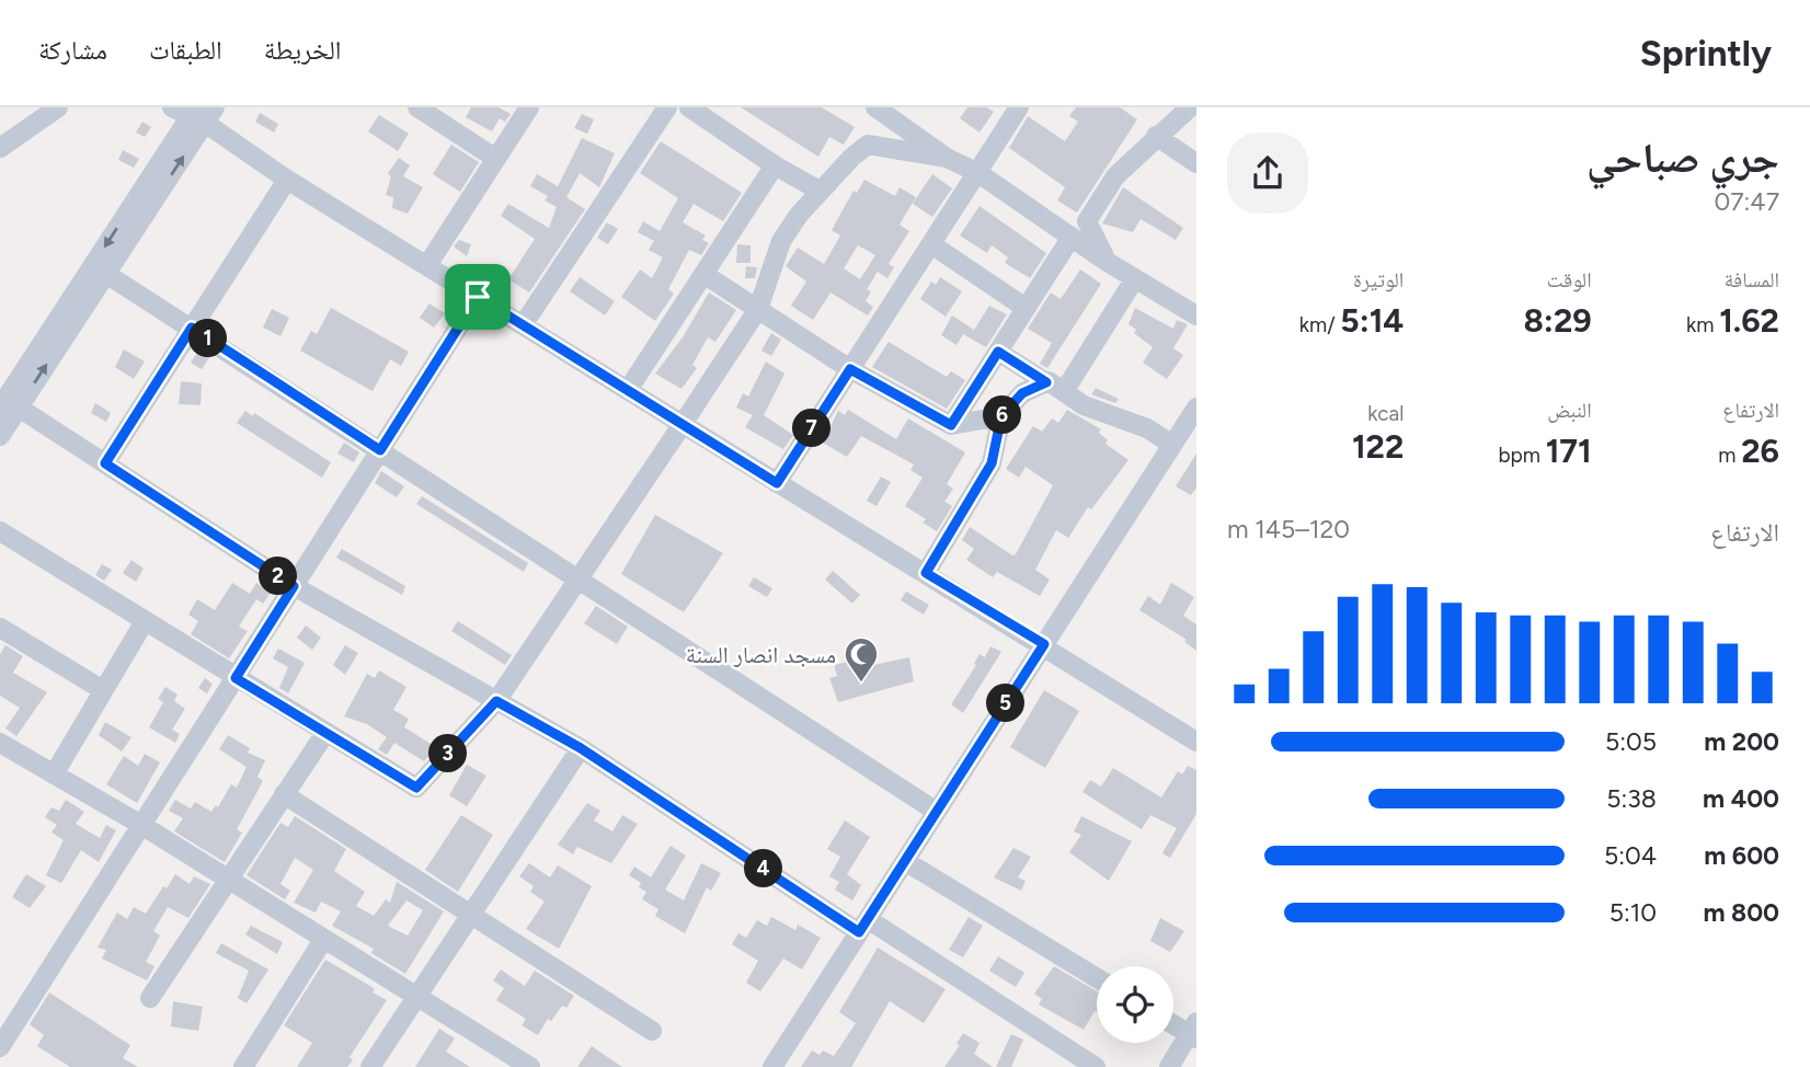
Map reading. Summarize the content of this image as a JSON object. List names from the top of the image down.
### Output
{
  "places": {
    "mosque": ["مسجد انصار السنة"]
  },
  "page": {
    "header": "Sprintly",
    "nav": ["الخريطة", "الطبقات", "مشاركة"],
    "heading": ["جري صباحي", "07:47"],
    "stats": [
      ["المسافة", "1.62 km"],
      ["الوقت", "8:29"],
      ["الوتيرة", "5:14 /km"],
      ["الارتفاع", "26 m"],
      ["النبض", "171 bpm"],
      ["kcal", "122"]
    ],
    "pins": [
      "1",
      "6",
      "7",
      "2",
      "5",
      "3",
      "4"
    ],
    "chart": ["الارتفاع", "120–145 m"],
    "list": [
      {
        "name": "200 m",
        "note": "5:05"
      },
      {
        "name": "400 m",
        "note": "5:38"
      },
      {
        "name": "600 m",
        "note": "5:04"
      },
      {
        "name": "800 m",
        "note": "5:10"
      }
    ]
  }
}
